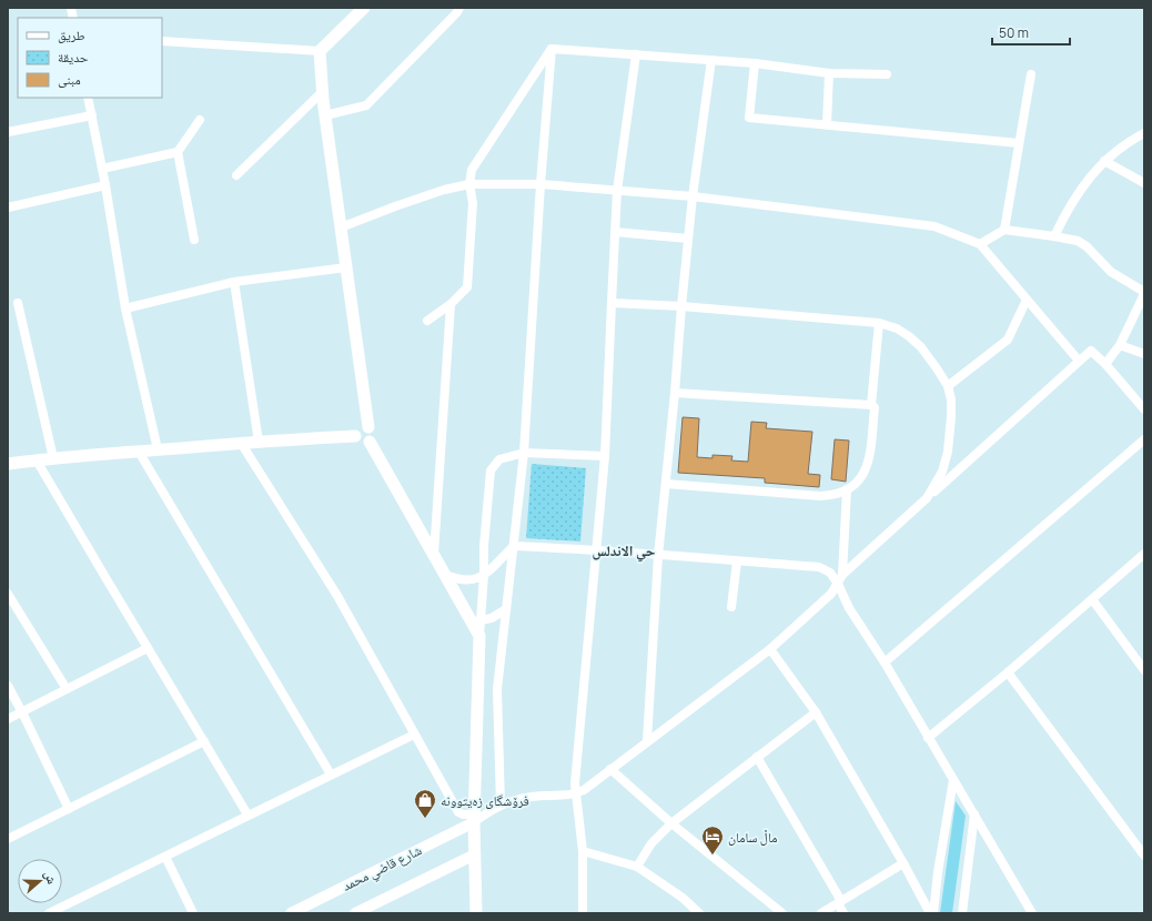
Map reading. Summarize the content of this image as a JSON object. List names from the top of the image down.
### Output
{
  "streets": {
    "street": ["شارع قاضي محمد"]
  },
  "districts": ["حي الاندلس"],
  "places": {
    "shop": ["فرۆشگای زەیتوونە"],
    "hotel": ["ماڵ سامان"]
  },
  "legend": ["طريق", "حديقة", "مبنى"],
  "scale_bar": "50 m",
  "north": "right"
}
